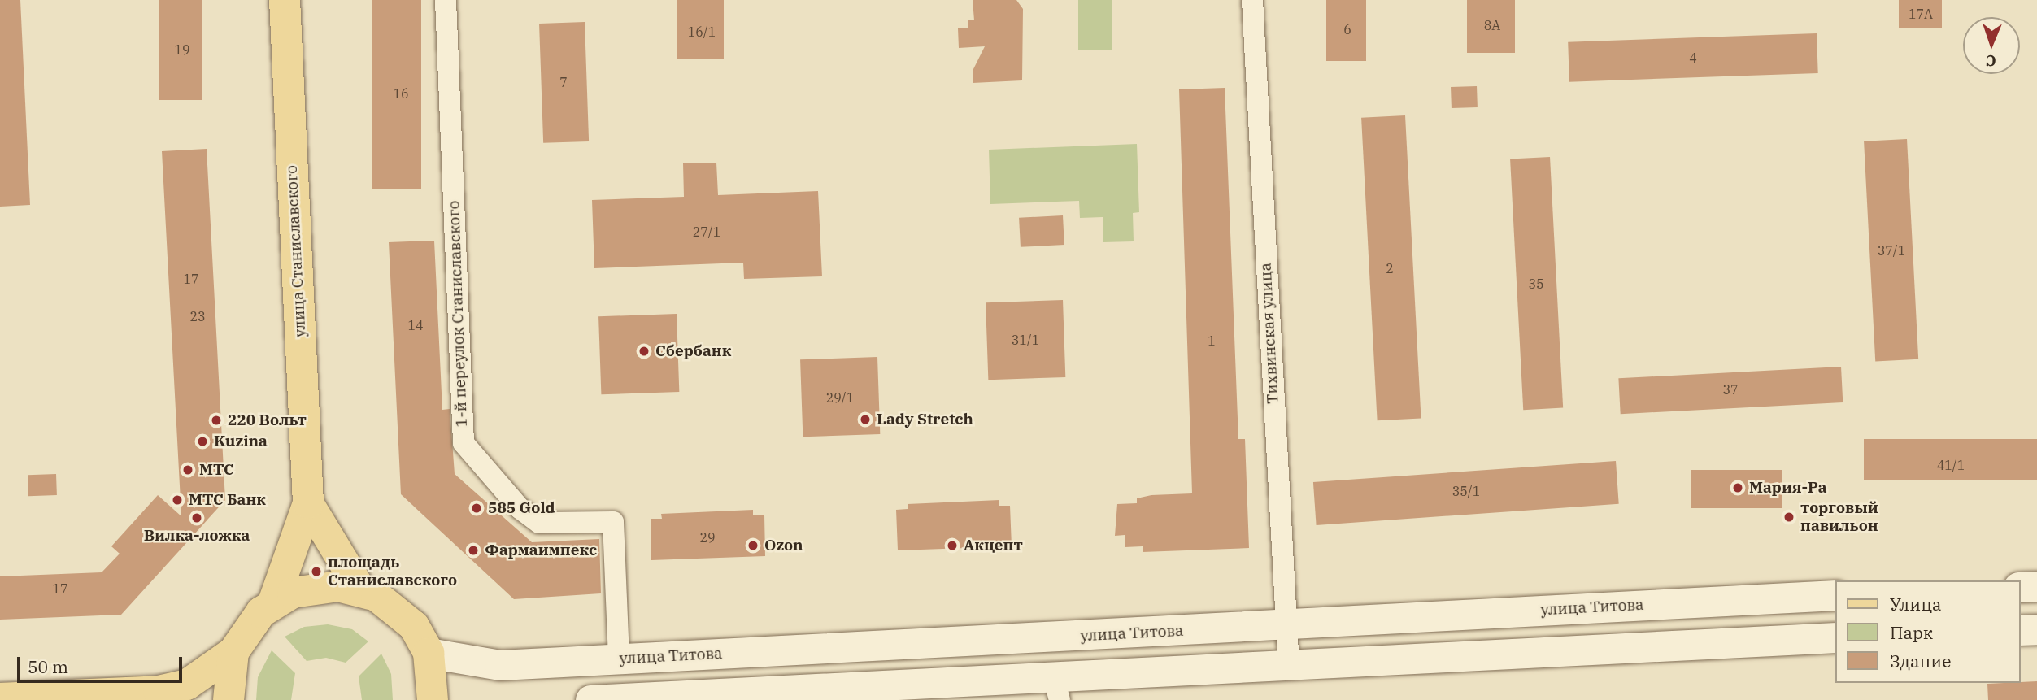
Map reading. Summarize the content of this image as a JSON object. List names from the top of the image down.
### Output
{
  "streets": {
    "main road": ["улица Станиславского", "улица Титова"],
    "street": ["1-й переулок Станиславского", "Тихвинская улица"]
  },
  "crossings": [
    ["1-й переулок Станиславского", "улица Титова"],
    ["Тихвинская улица", "улица Титова"]
  ],
  "places": [
    "Сбербанк",
    "Lady Stretch",
    "220 Вольт",
    "Kuzina",
    "МТС",
    "Мария-Ра",
    "МТС Банк",
    "585 Gold",
    "торговый павильон",
    "Вилка-ложка",
    "Ozon",
    "Акцепт",
    "Фармаимпекс",
    "площадь Станиславского"
  ],
  "house_numbers": [
    "17А",
    "8А",
    "6",
    "16/1",
    "19",
    "4",
    "7",
    "16",
    "27/1",
    "37/1",
    "2",
    "17",
    "35",
    "23",
    "14",
    "31/1",
    "1",
    "37",
    "29/1",
    "41/1",
    "35/1",
    "29",
    "17"
  ],
  "legend": ["Улица", "Парк", "Здание"],
  "scale_bar": "50 m",
  "north": "bottom"
}
